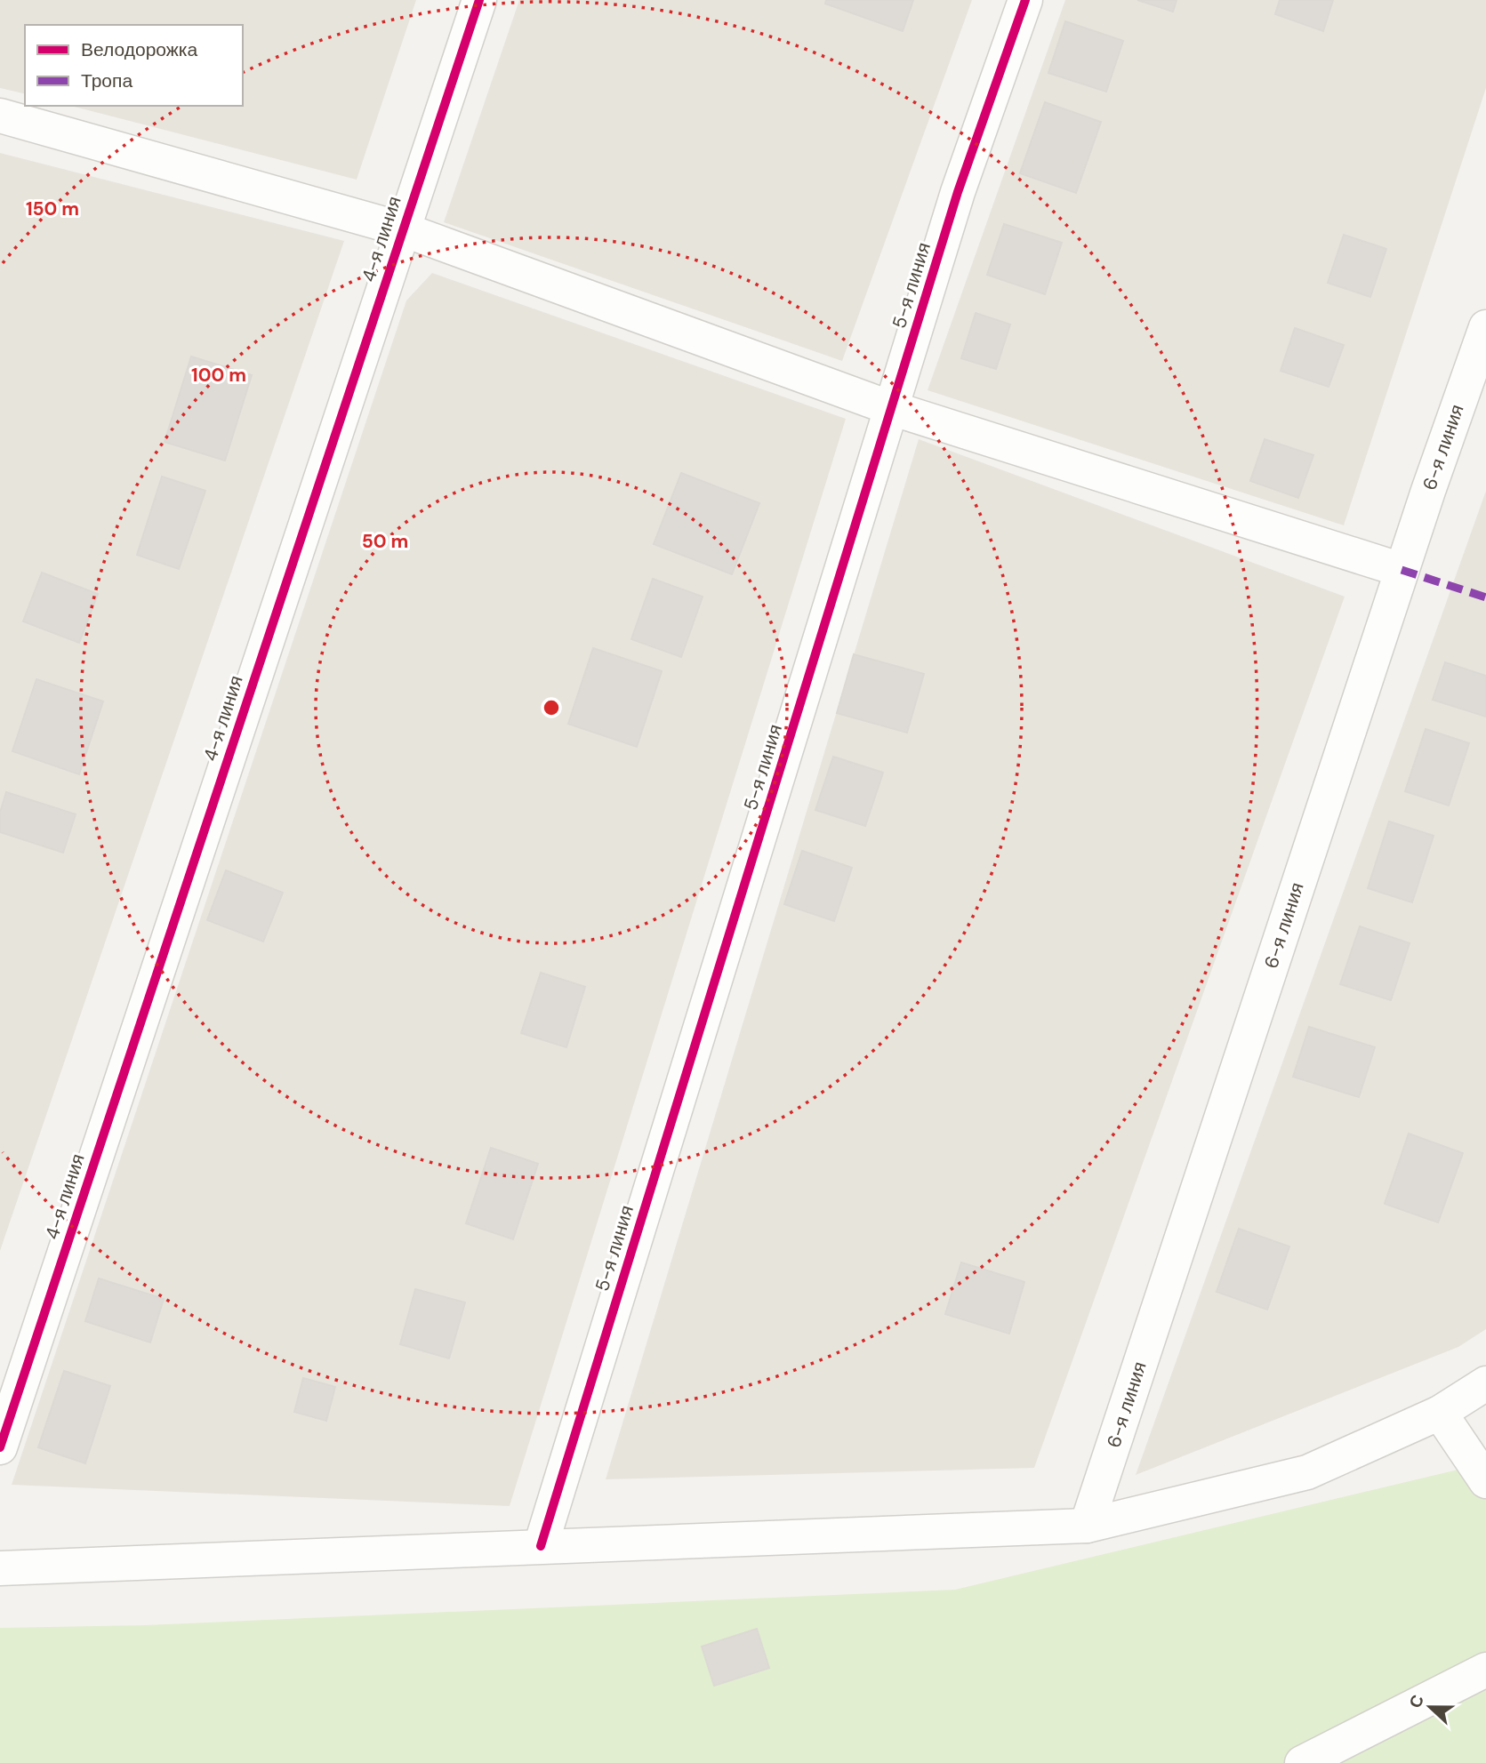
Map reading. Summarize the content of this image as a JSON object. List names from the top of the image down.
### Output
{
  "streets": {
    "street": ["4-я линия", "5-я линия", "6-я линия"]
  },
  "legend": ["Велодорожка", "Тропа"],
  "north": "left",
  "rings": ["150 m", "100 m", "50 m"]
}
